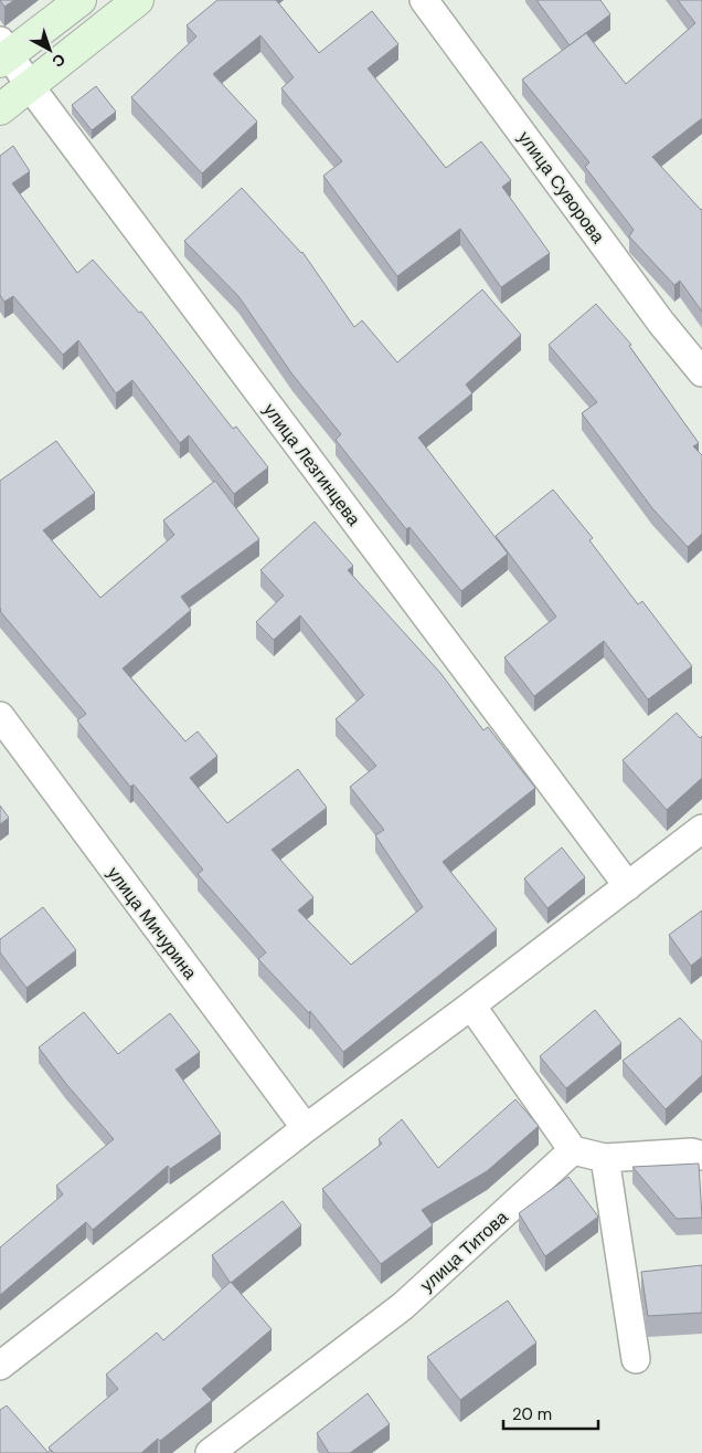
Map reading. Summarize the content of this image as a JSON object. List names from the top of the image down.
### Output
{
  "streets": {
    "street": [
      "улица Суворова",
      "улица Лезгинцева",
      "улица Мичурина",
      "улица Титова"
    ]
  },
  "scale_bar": "20 m",
  "north": "bottom right"
}
